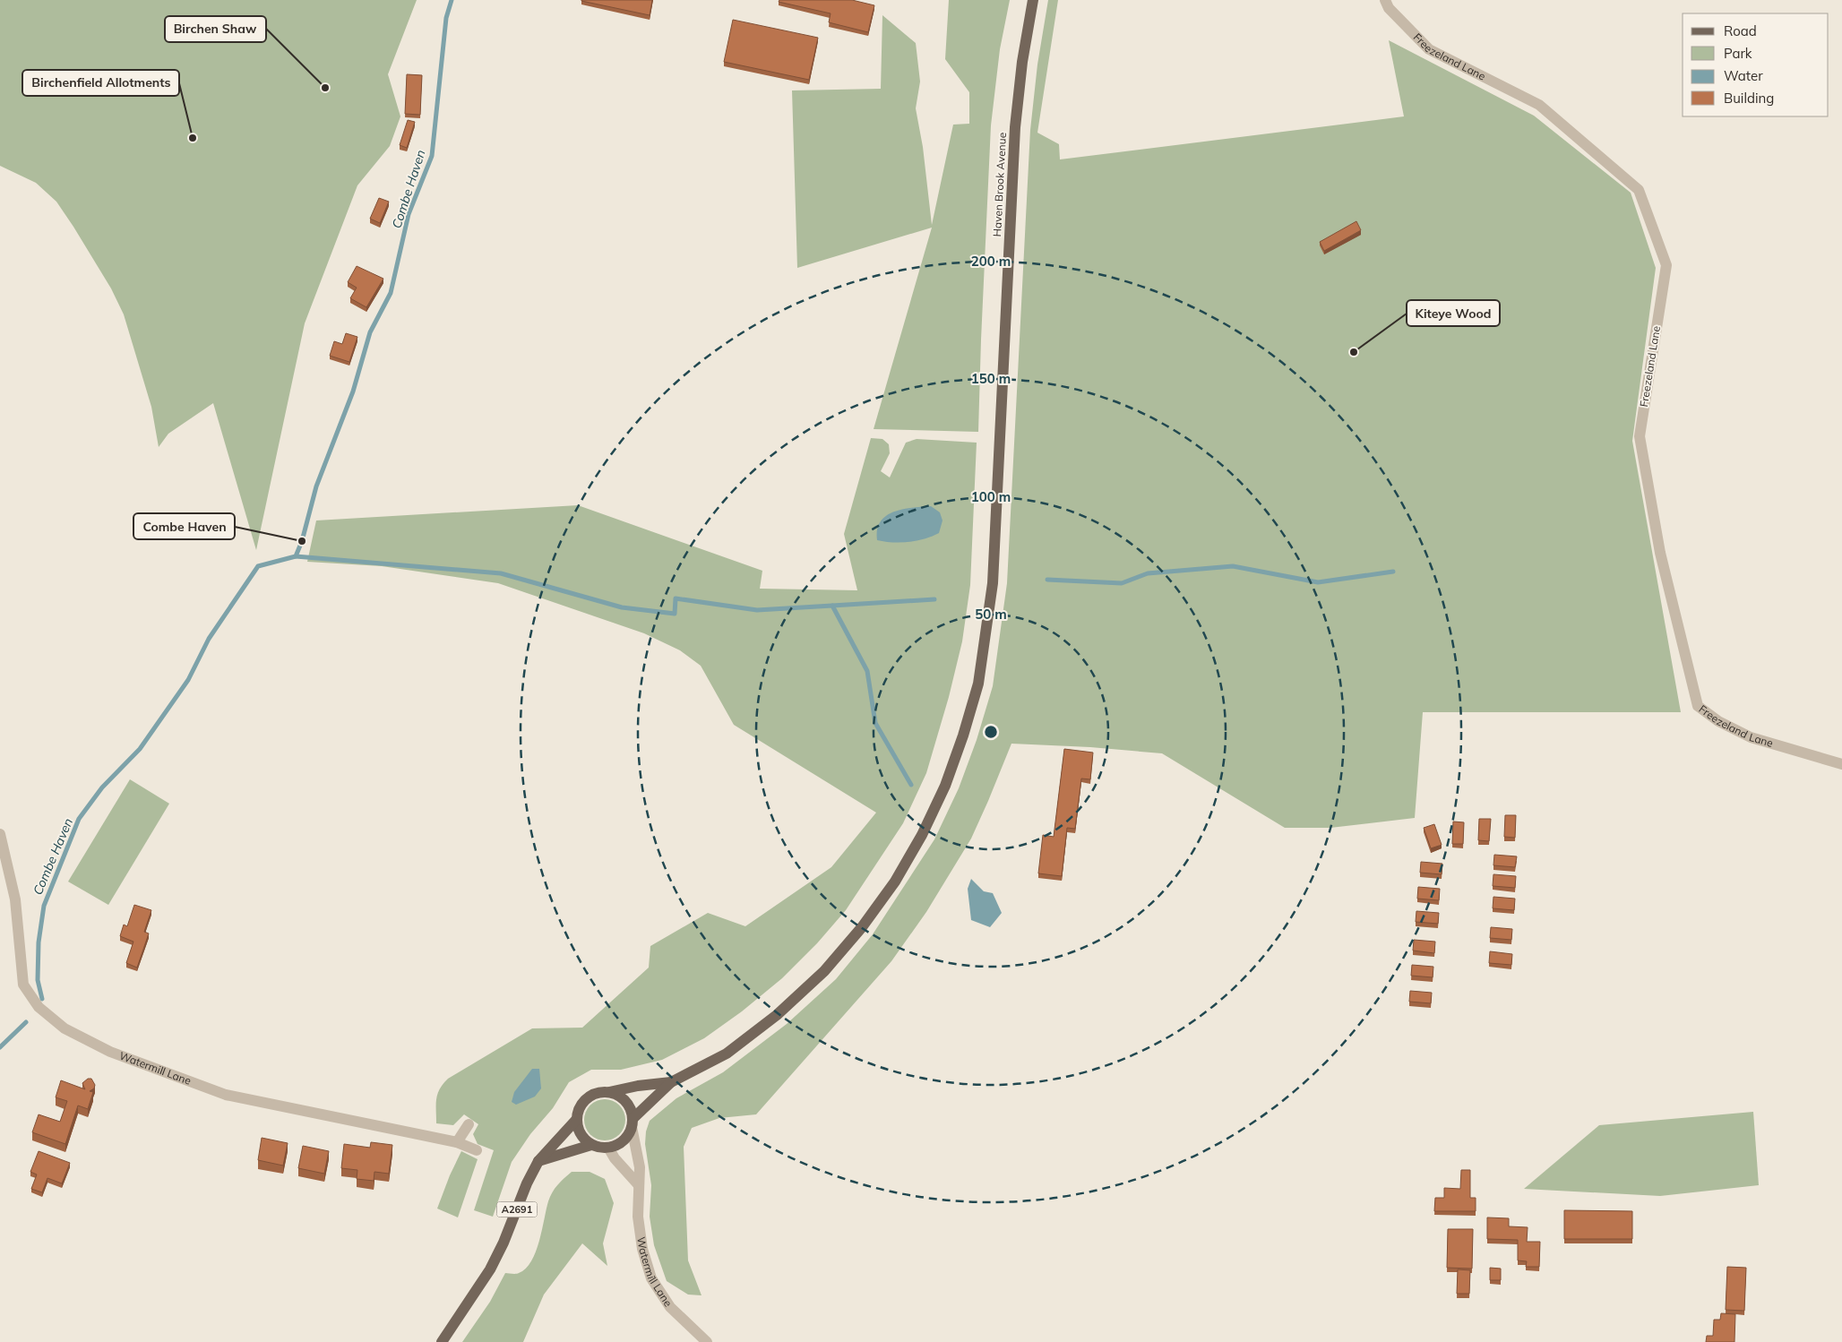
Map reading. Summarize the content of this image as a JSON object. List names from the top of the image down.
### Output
{
  "streets": {
    "main road": ["Haven Brook Avenue", "A2691"],
    "street": ["Freezeland Lane", "Watermill Lane"]
  },
  "crossings": [
    ["Haven Brook Avenue", "Watermill Lane"],
    ["Haven Brook Avenue", "A2691"],
    ["Watermill Lane", "A2691"]
  ],
  "water": ["Combe Haven"],
  "places": [
    "Birchen Shaw",
    "Birchenfield Allotments",
    "Kiteye Wood",
    "Combe Haven"
  ],
  "legend": [
    "Road",
    "Park",
    "Water",
    "Building"
  ],
  "rings": [
    "200 m",
    "150 m",
    "100 m",
    "50 m"
  ]
}
